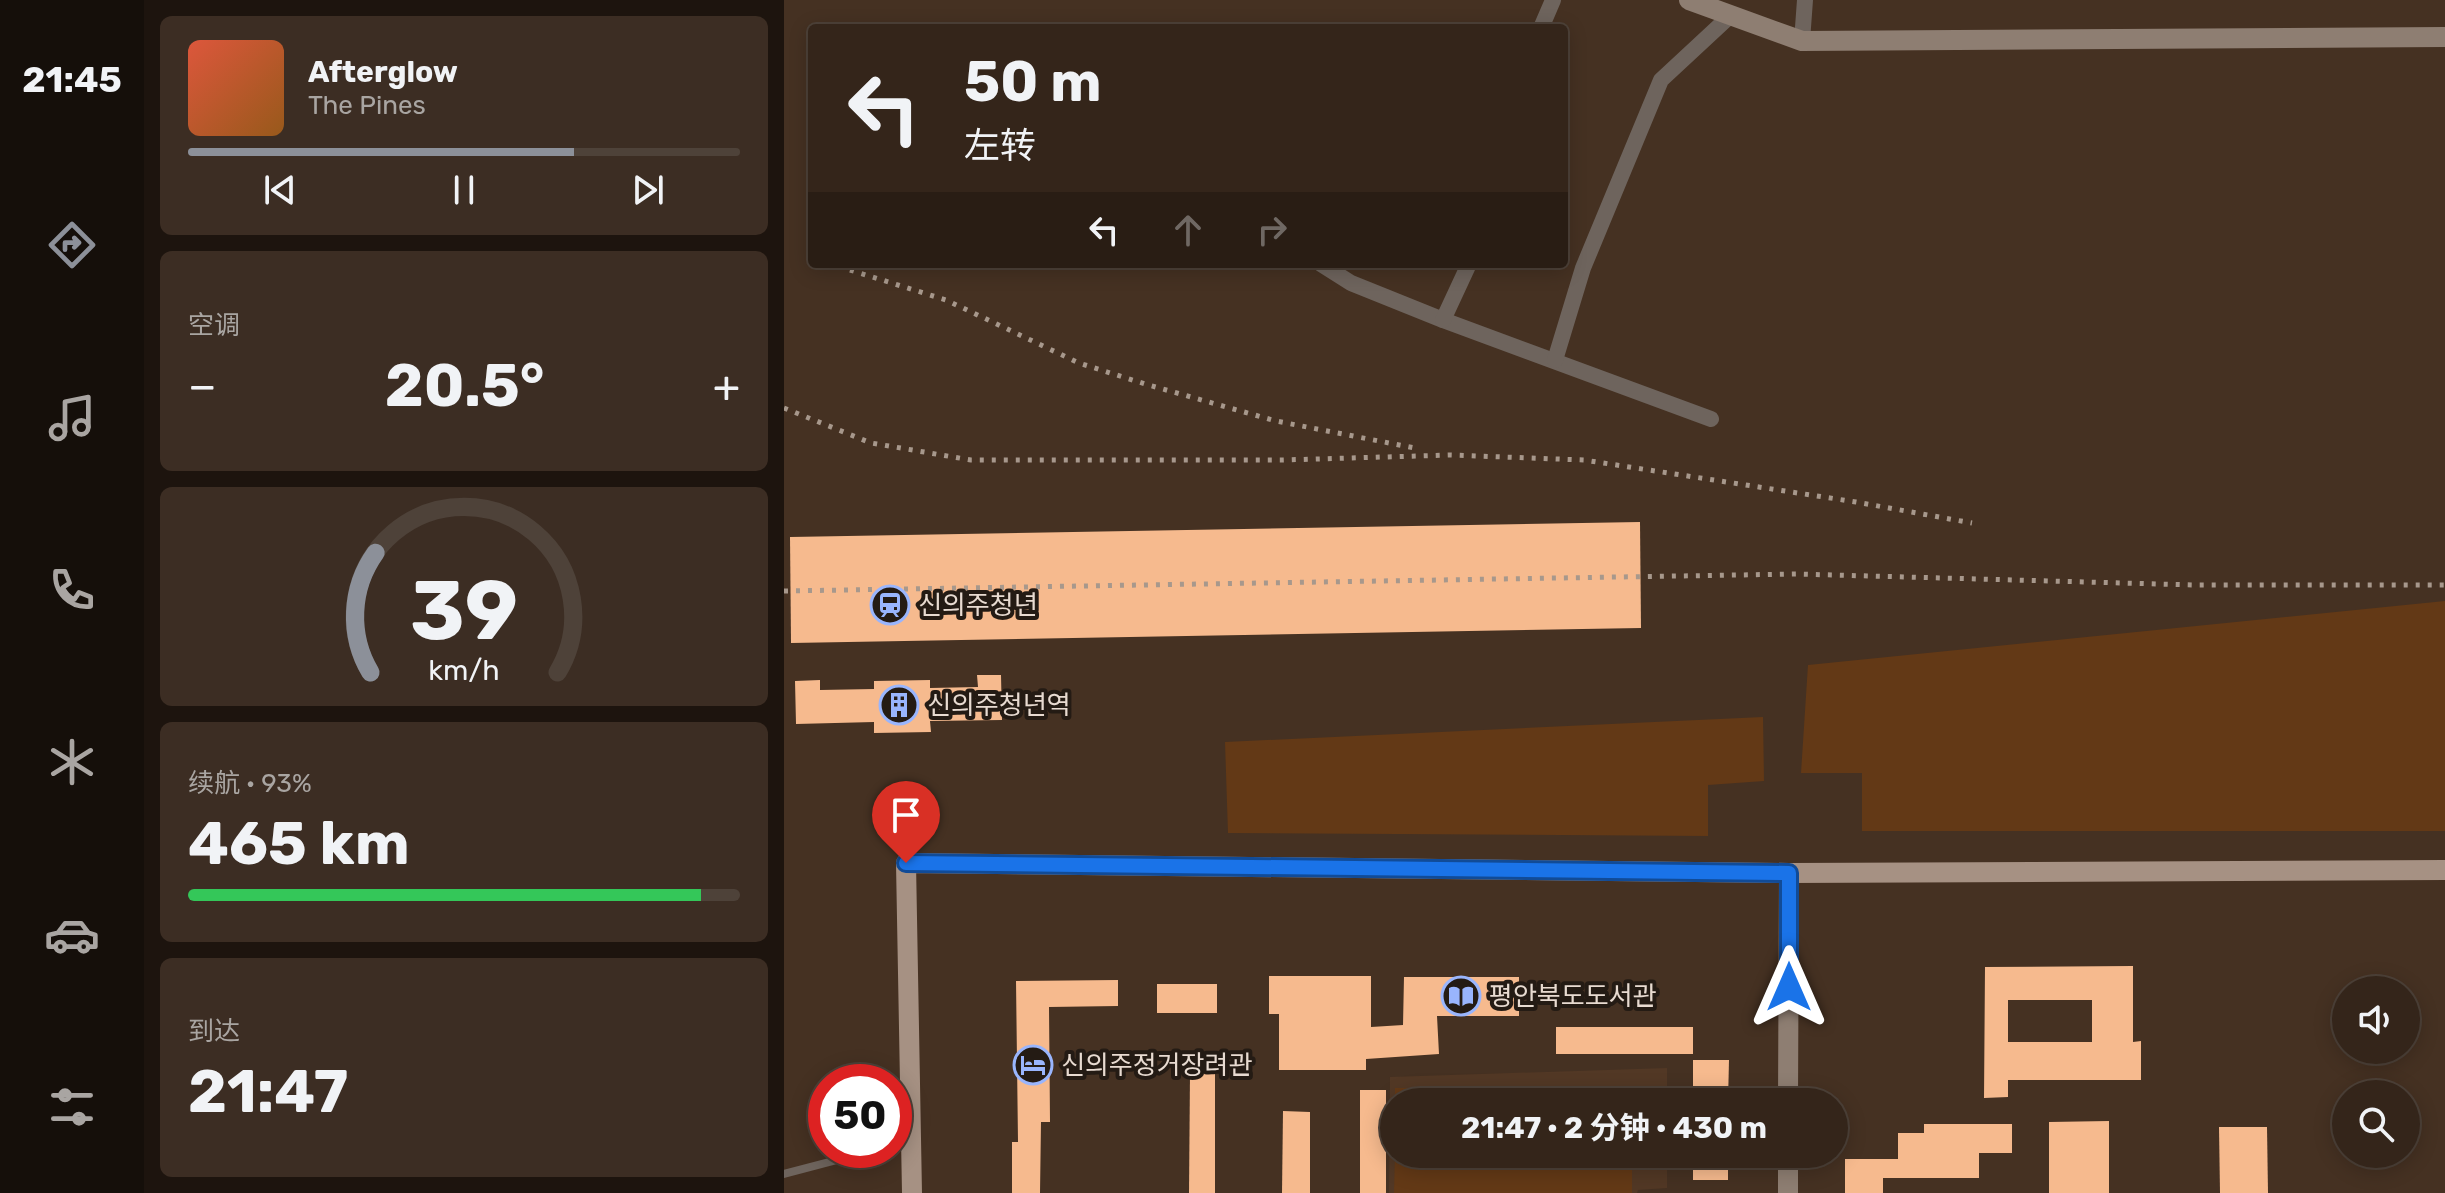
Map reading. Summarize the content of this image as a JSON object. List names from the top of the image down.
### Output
{
  "places": {
    "station": ["신의주청년"],
    "building": ["신의주청년역"],
    "library": ["평안북도도서관"],
    "hotel": ["신의주정거장려관"]
  },
  "page": {
    "tabs": "21:45",
    "turn": ["50 m", "左转"],
    "song": ["Afterglow", "The Pines"],
    "tile": [
      "空调",
      ["续航 · 93%", "465 km"],
      ["到达", "21:47"]
    ],
    "heat": ["−", "20.5°", "+"],
    "limit": "50",
    "trip": "21:47 · 2 分钟 · 430 m",
    "gauge": ["39", "km/h"]
  }
}
